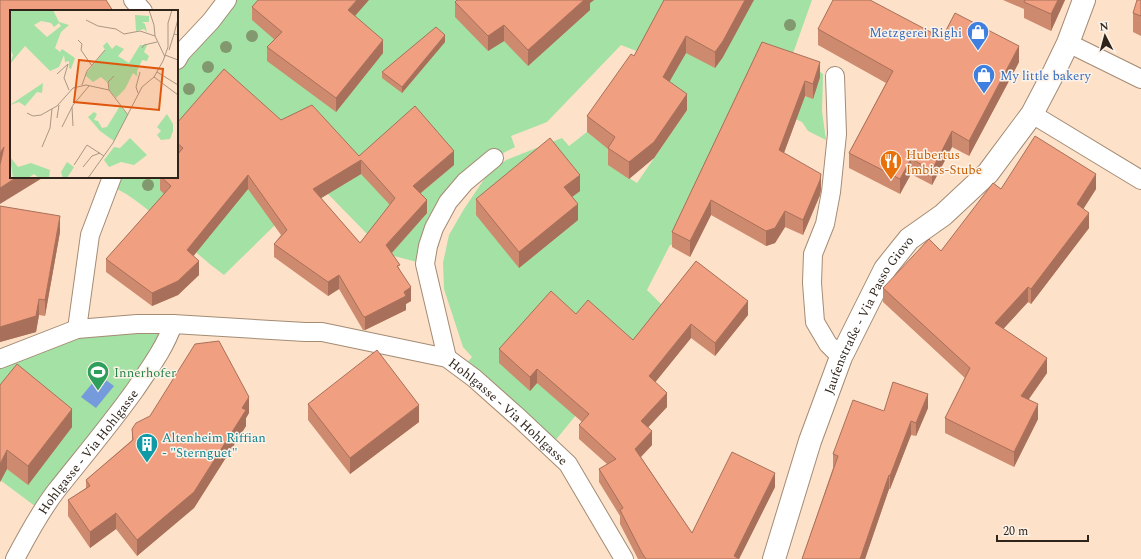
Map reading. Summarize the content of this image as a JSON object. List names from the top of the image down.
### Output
{
  "streets": {
    "main road": ["Jaufenstraße - Via Passo Giovo"],
    "lane": ["Hohlgasse - Via Hohlgasse"]
  },
  "places": {
    "shop": ["Metzgerei Righi", "My little bakery"],
    "restaurant": ["Hubertus Imbiss-Stube"],
    "sports": ["Innerhofer"],
    "building": ["Altenheim Riffian - \"Sternguet\""]
  },
  "scale_bar": "20 m",
  "north": "top"
}
